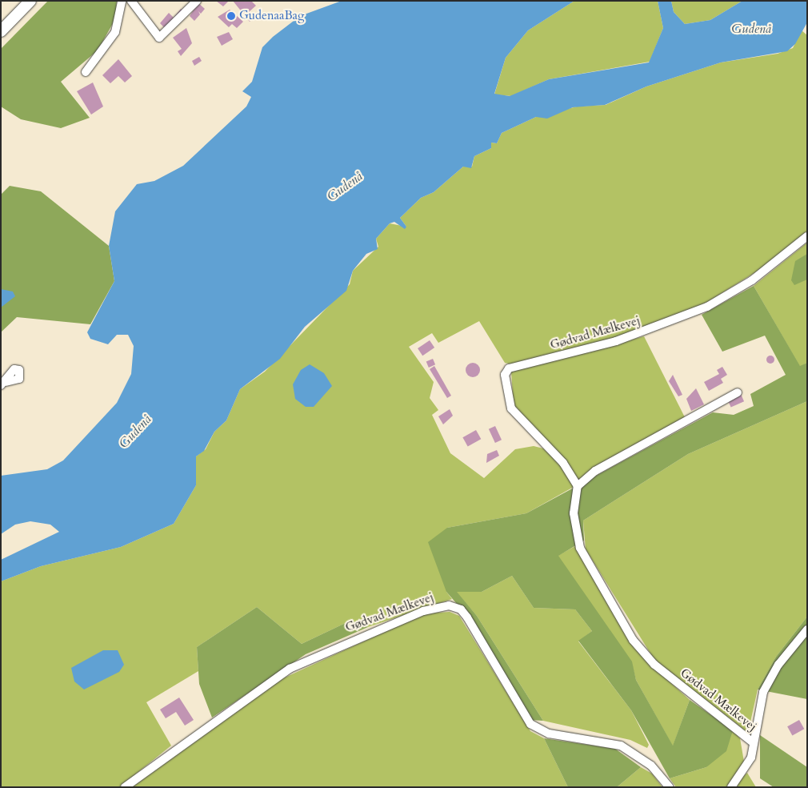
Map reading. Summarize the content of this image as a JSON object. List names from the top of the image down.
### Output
{
  "streets": {
    "street": ["Gødvad Mælkevej"]
  },
  "water": ["Gudenå"],
  "places": ["GudenaaBag"]
}
